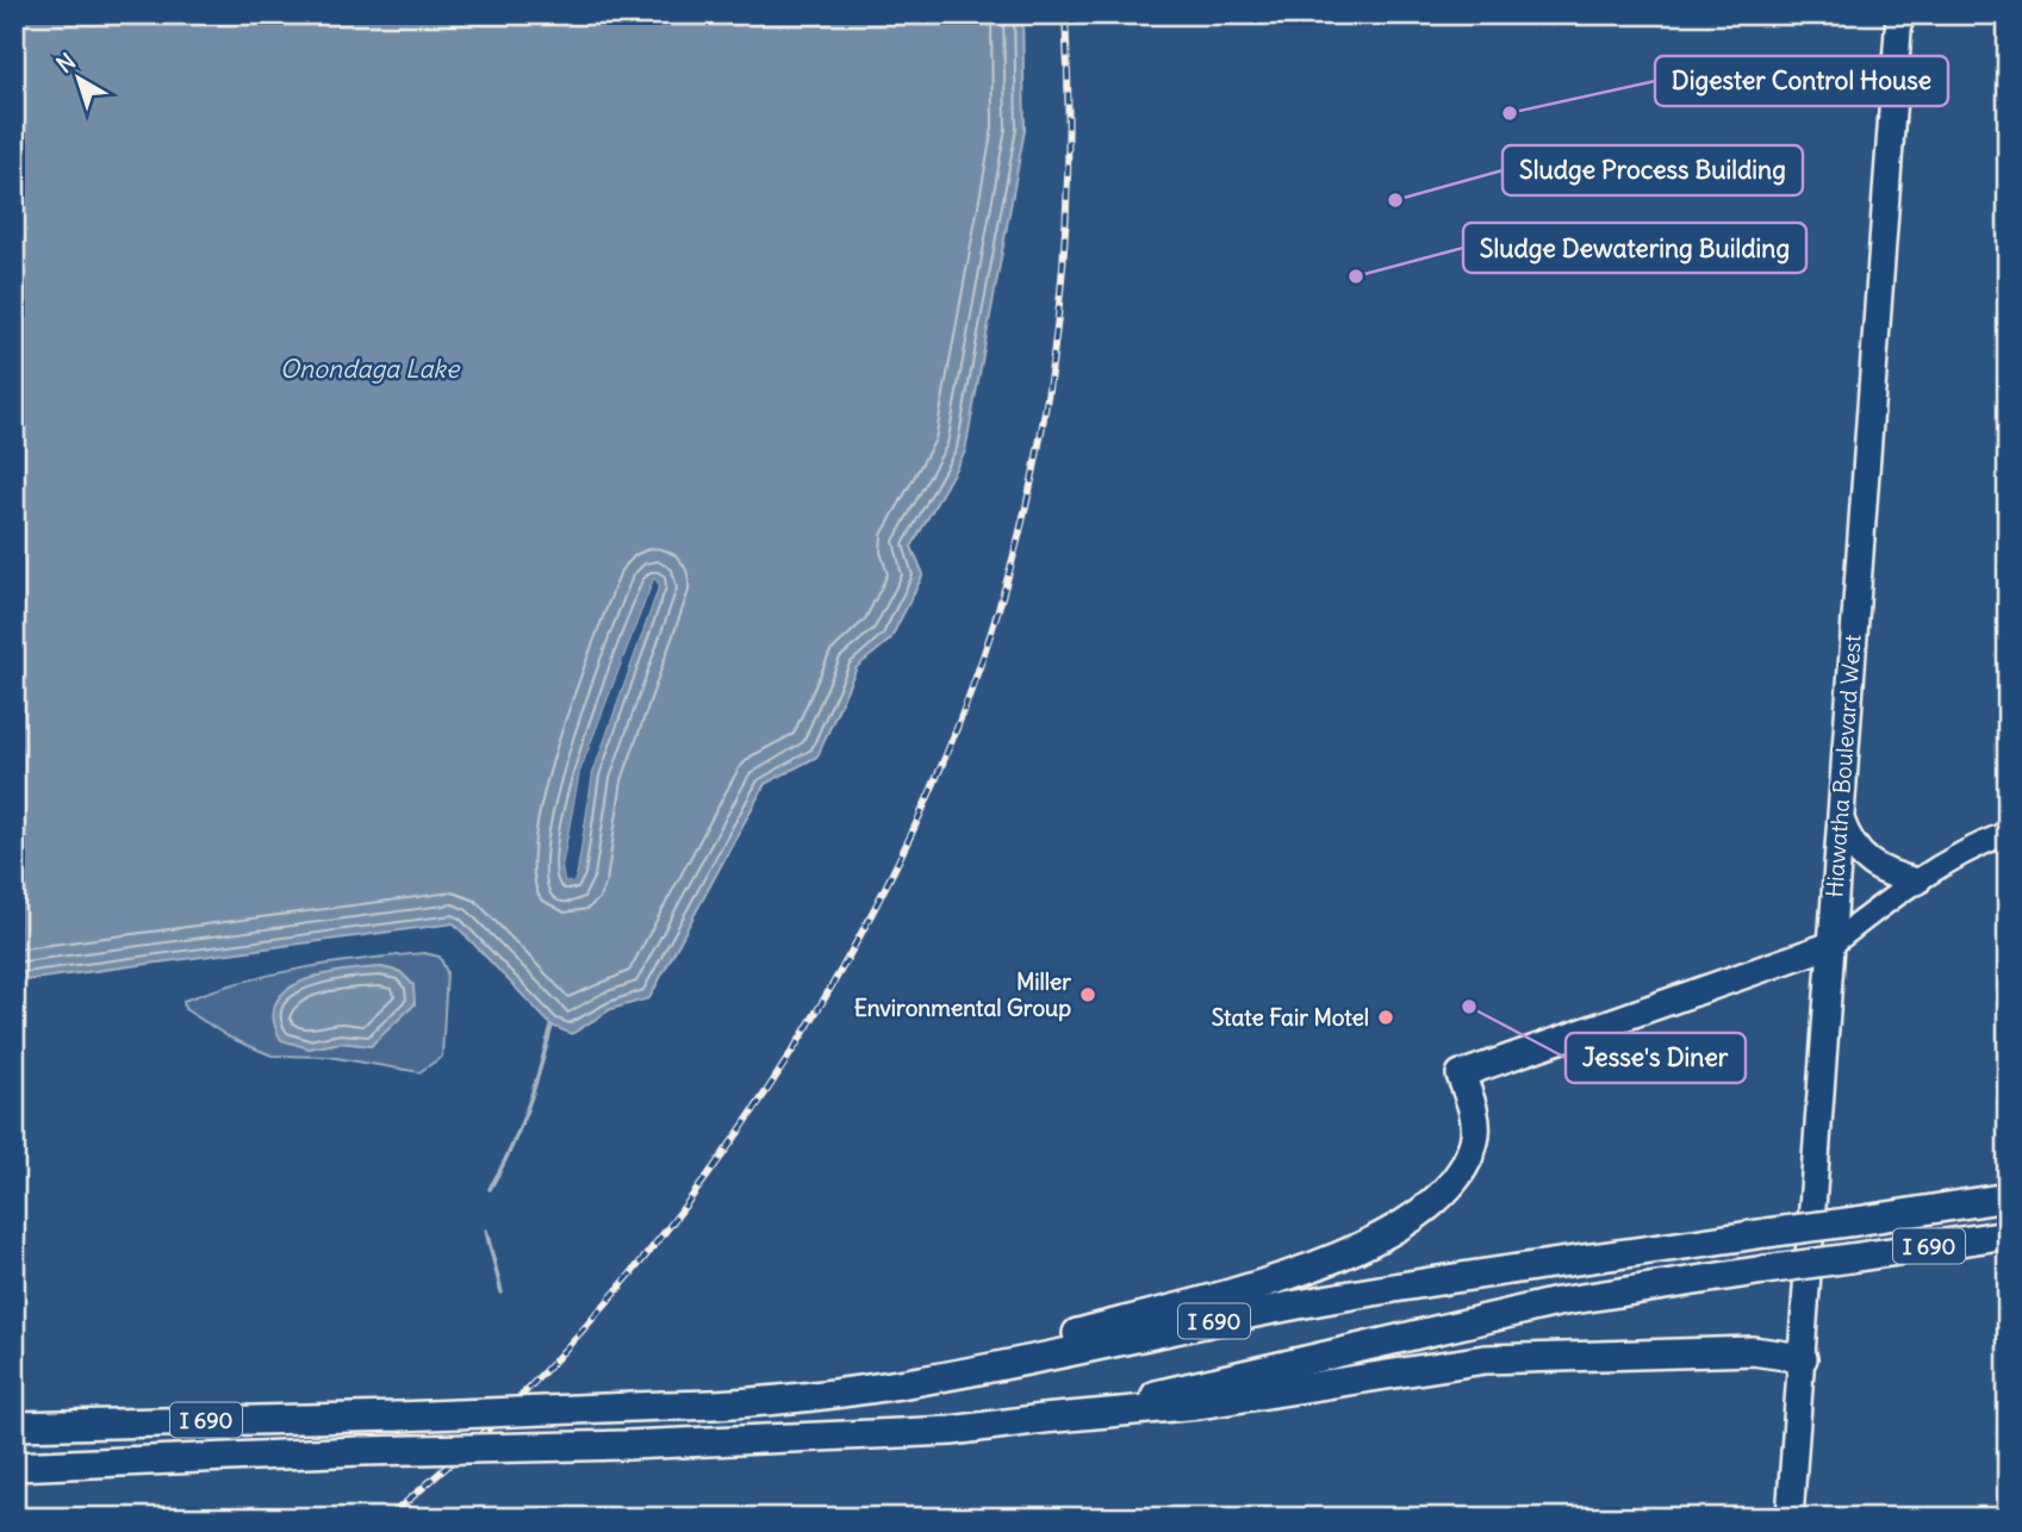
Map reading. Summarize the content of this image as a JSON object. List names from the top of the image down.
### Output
{
  "streets": {
    "highway": ["I 690"],
    "main road": ["Hiawatha Boulevard West"]
  },
  "water": ["Onondaga Lake"],
  "places": [
    "Digester Control House",
    "Sludge Process Building",
    "Sludge Dewatering Building",
    "Miller Environmental Group",
    "Jesse's Diner",
    "State Fair Motel"
  ],
  "north": "top left"
}
